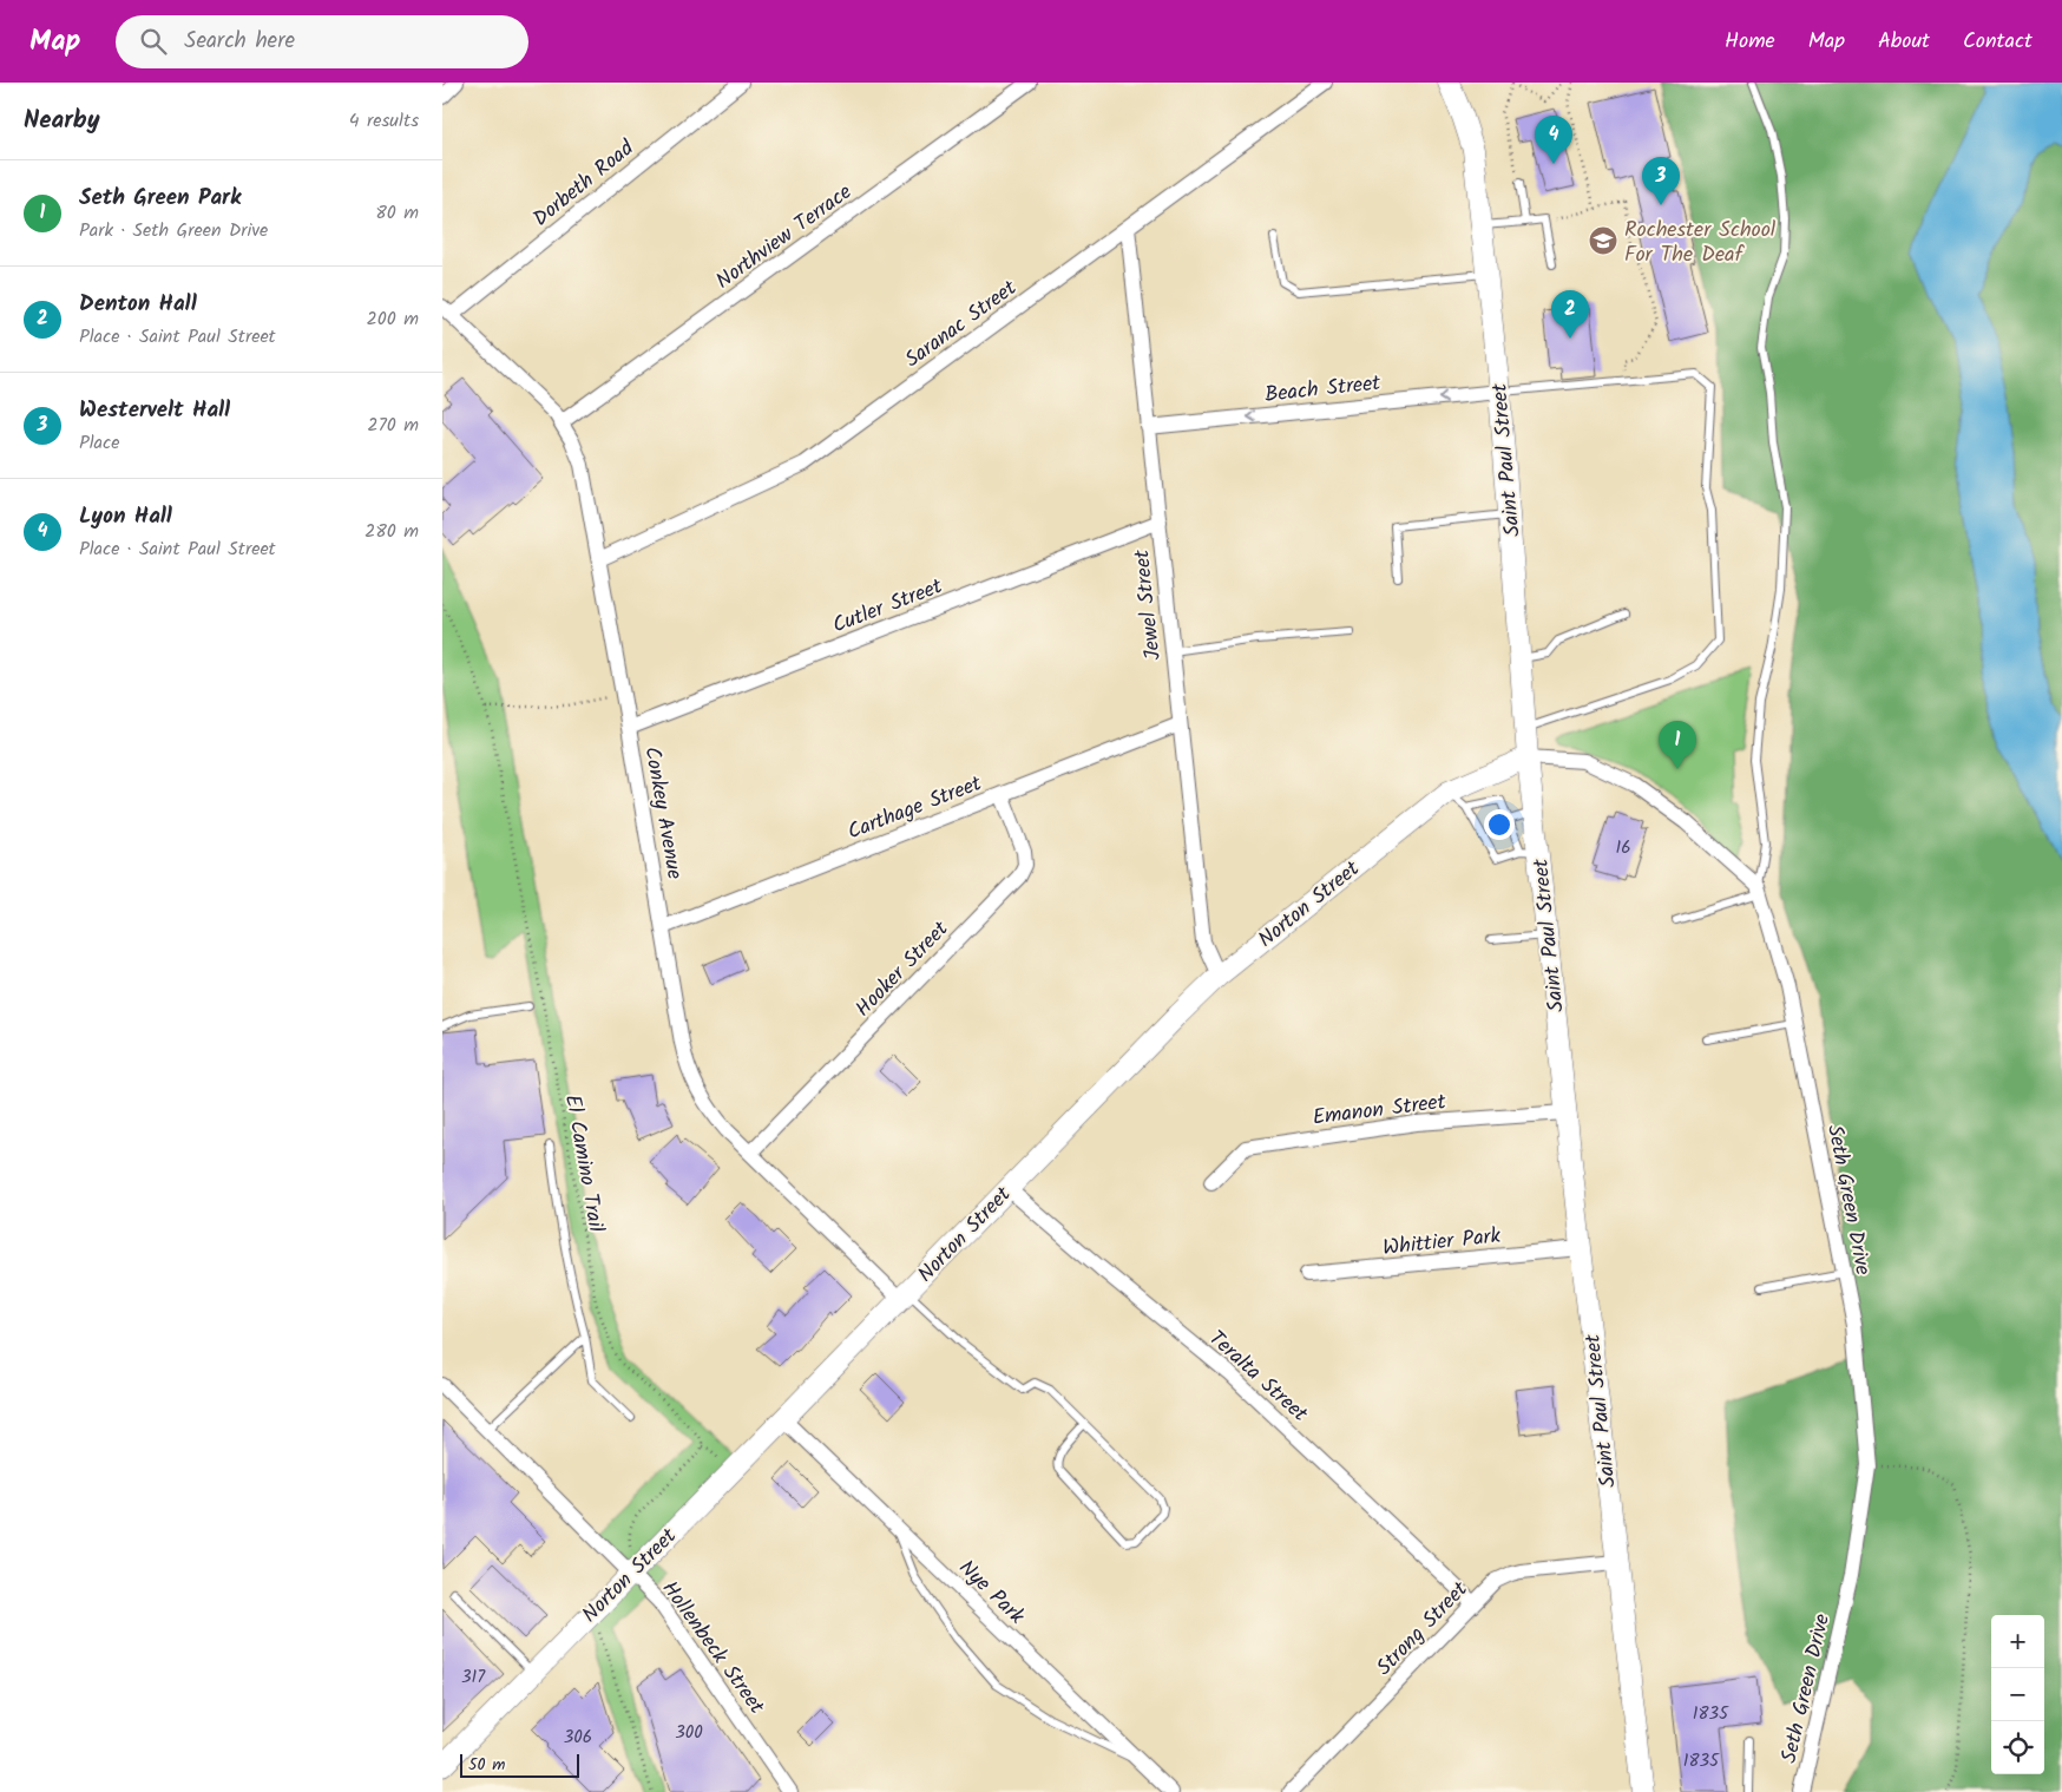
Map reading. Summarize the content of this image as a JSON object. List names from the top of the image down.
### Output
{
  "streets": {
    "main road": ["Saint Paul Street", "Norton Street"],
    "street": [
      "Dorbeth Road",
      "Northview Terrace",
      "Saranac Street",
      "Beach Street",
      "Cutler Street",
      "Jewel Street",
      "Carthage Street",
      "Conkey Avenue",
      "Hooker Street",
      "Emanon Street",
      "Seth Green Drive",
      "Whittier Park",
      "Teralta Street",
      "Nye Park",
      "Strong Street",
      "Hollenbeck Street"
    ],
    "path": ["El Camino Trail"]
  },
  "crossings": [
    ["Dorbeth Road", "Conkey Avenue"],
    ["Northview Terrace", "Conkey Avenue"],
    ["Saranac Street", "Jewel Street"],
    ["Saranac Street", "Conkey Avenue"],
    ["Beach Street", "Saint Paul Street"],
    ["Beach Street", "Jewel Street"],
    ["Saint Paul Street", "Norton Street"],
    ["Saint Paul Street", "Emanon Street"],
    ["Saint Paul Street", "Whittier Park"],
    ["Saint Paul Street", "Strong Street"],
    ["Cutler Street", "Jewel Street"],
    ["Cutler Street", "Conkey Avenue"],
    ["Jewel Street", "Carthage Street"],
    ["Jewel Street", "Norton Street"],
    ["Carthage Street", "Conkey Avenue"],
    ["Carthage Street", "Hooker Street"],
    ["Conkey Avenue", "Norton Street"],
    ["Conkey Avenue", "Hooker Street"],
    ["Norton Street", "El Camino Trail"],
    ["Norton Street", "Teralta Street"],
    ["Norton Street", "Nye Park"],
    ["Norton Street", "Hollenbeck Street"],
    ["El Camino Trail", "Hollenbeck Street"],
    ["Teralta Street", "Strong Street"]
  ],
  "one_way": ["Beach Street"],
  "places": {
    "school or university": ["Rochester School For The Deaf"]
  },
  "house_numbers": [
    "16",
    "317",
    "1835",
    "300",
    "306",
    "1835"
  ],
  "scale_bar": "50 m",
  "page": {
    "header": "Map",
    "search": "Search here",
    "nav": [
      "Home",
      "Map",
      "About",
      "Contact"
    ],
    "heading": ["Nearby", "4 results"],
    "pins": [
      "4",
      "3",
      "2",
      "1"
    ],
    "list": [
      {
        "mark": "1",
        "name": "Seth Green Park",
        "note": "Park · Seth Green Drive",
        "value": "80 m"
      },
      {
        "mark": "2",
        "name": "Denton Hall",
        "note": "Place · Saint Paul Street",
        "value": "200 m"
      },
      {
        "mark": "3",
        "name": "Westervelt Hall",
        "note": "Place",
        "value": "270 m"
      },
      {
        "mark": "4",
        "name": "Lyon Hall",
        "note": "Place · Saint Paul Street",
        "value": "280 m"
      }
    ],
    "map_buttons": ["+", "−"],
    "scale": "50 m"
  }
}
